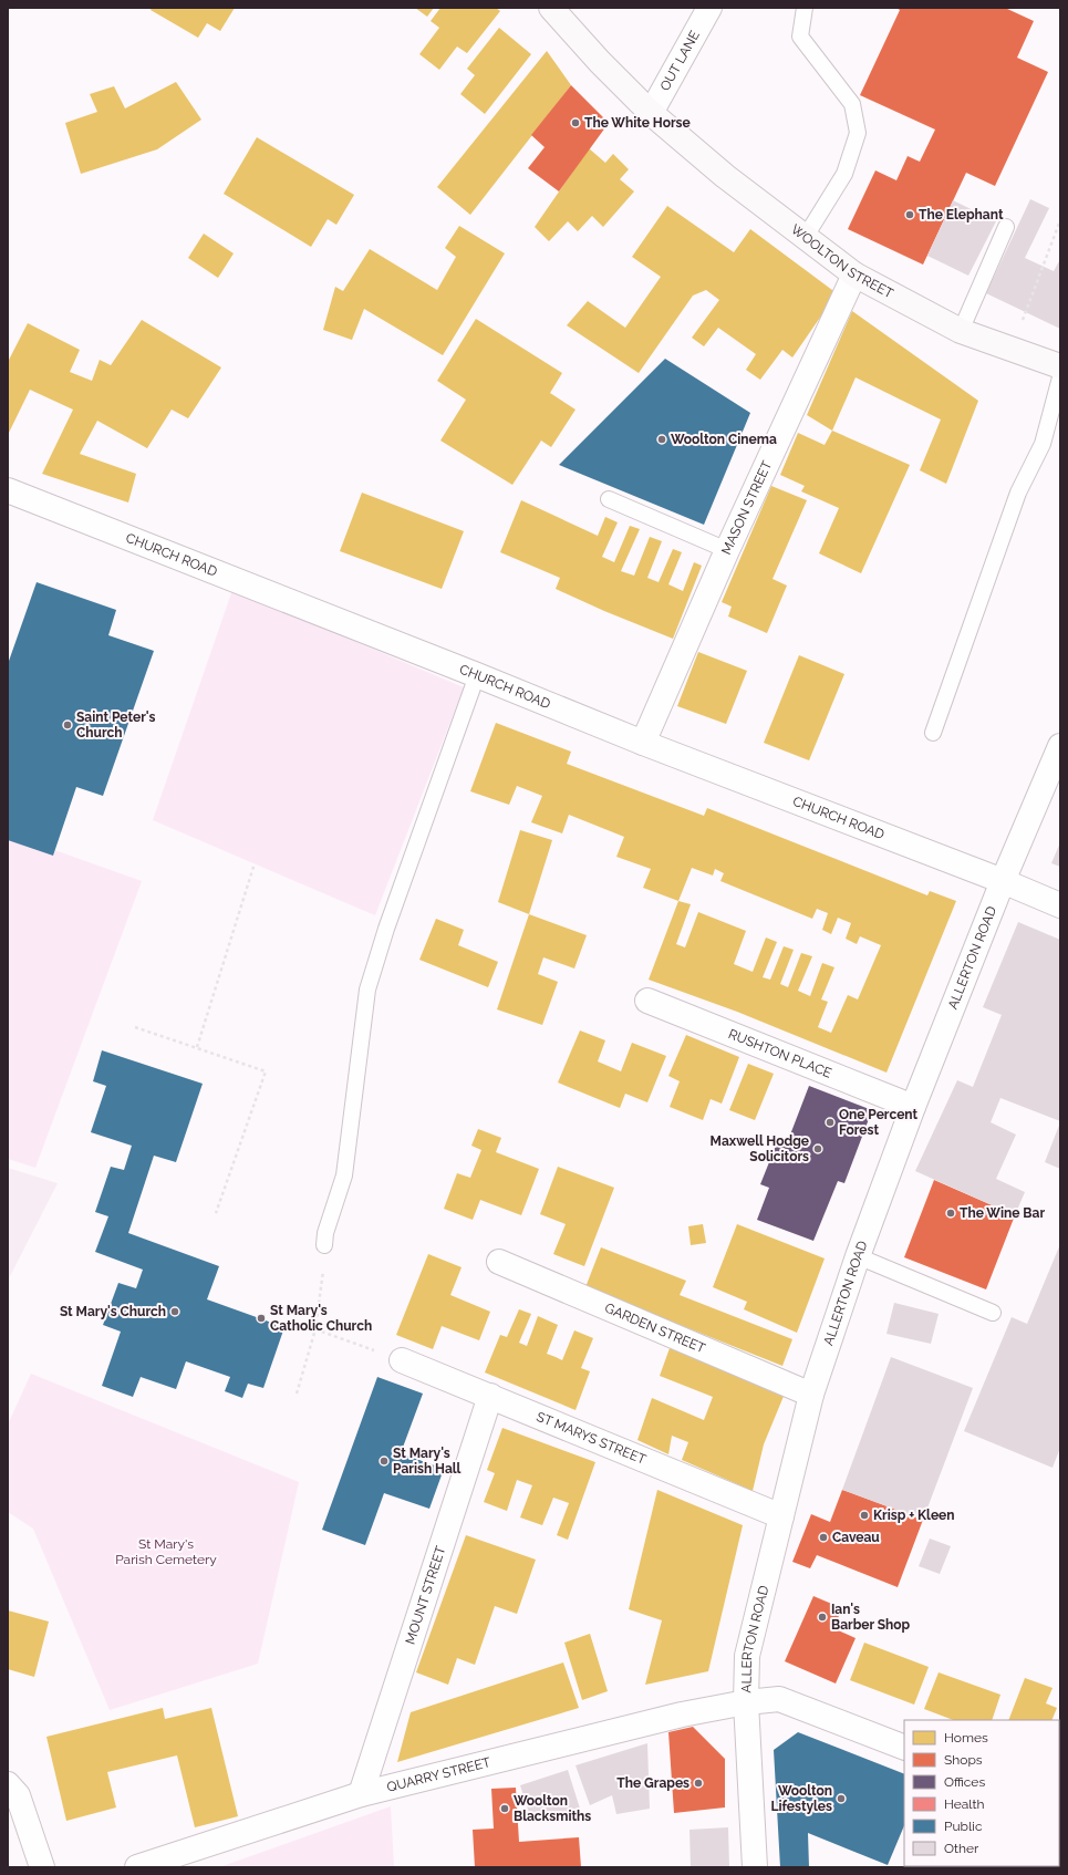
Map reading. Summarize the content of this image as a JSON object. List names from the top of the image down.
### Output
{
  "streets": {
    "main road": ["WOOLTON STREET"],
    "street": [
      "OUT LANE",
      "MASON STREET",
      "CHURCH ROAD",
      "ALLERTON ROAD",
      "RUSHTON PLACE",
      "GARDEN STREET",
      "ST MARYS STREET",
      "MOUNT STREET",
      "QUARRY STREET"
    ]
  },
  "crossings": [
    ["OUT LANE", "WOOLTON STREET"],
    ["WOOLTON STREET", "MASON STREET"],
    ["MASON STREET", "CHURCH ROAD"],
    ["CHURCH ROAD", "ALLERTON ROAD"],
    ["ALLERTON ROAD", "RUSHTON PLACE"],
    ["ALLERTON ROAD", "GARDEN STREET"],
    ["ALLERTON ROAD", "ST MARYS STREET"],
    ["ALLERTON ROAD", "QUARRY STREET"],
    ["ST MARYS STREET", "MOUNT STREET"],
    ["MOUNT STREET", "QUARRY STREET"]
  ],
  "parks": ["St Mary's Parish Cemetery"],
  "places": [
    "The White Horse",
    "The Elephant",
    "Woolton Cinema",
    "Saint Peter's Church",
    "One Percent Forest",
    "Maxwell Hodge Solicitors",
    "The Wine Bar",
    "St Mary's Church",
    "St Mary's Catholic Church",
    "St Mary's Parish Hall",
    "Krisp + Kleen",
    "Caveau",
    "Ian's Barber Shop",
    "The Grapes",
    "Woolton Lifestyles",
    "Woolton Blacksmiths"
  ],
  "legend": [
    "Homes",
    "Shops",
    "Offices",
    "Health",
    "Public",
    "Other"
  ]
}
